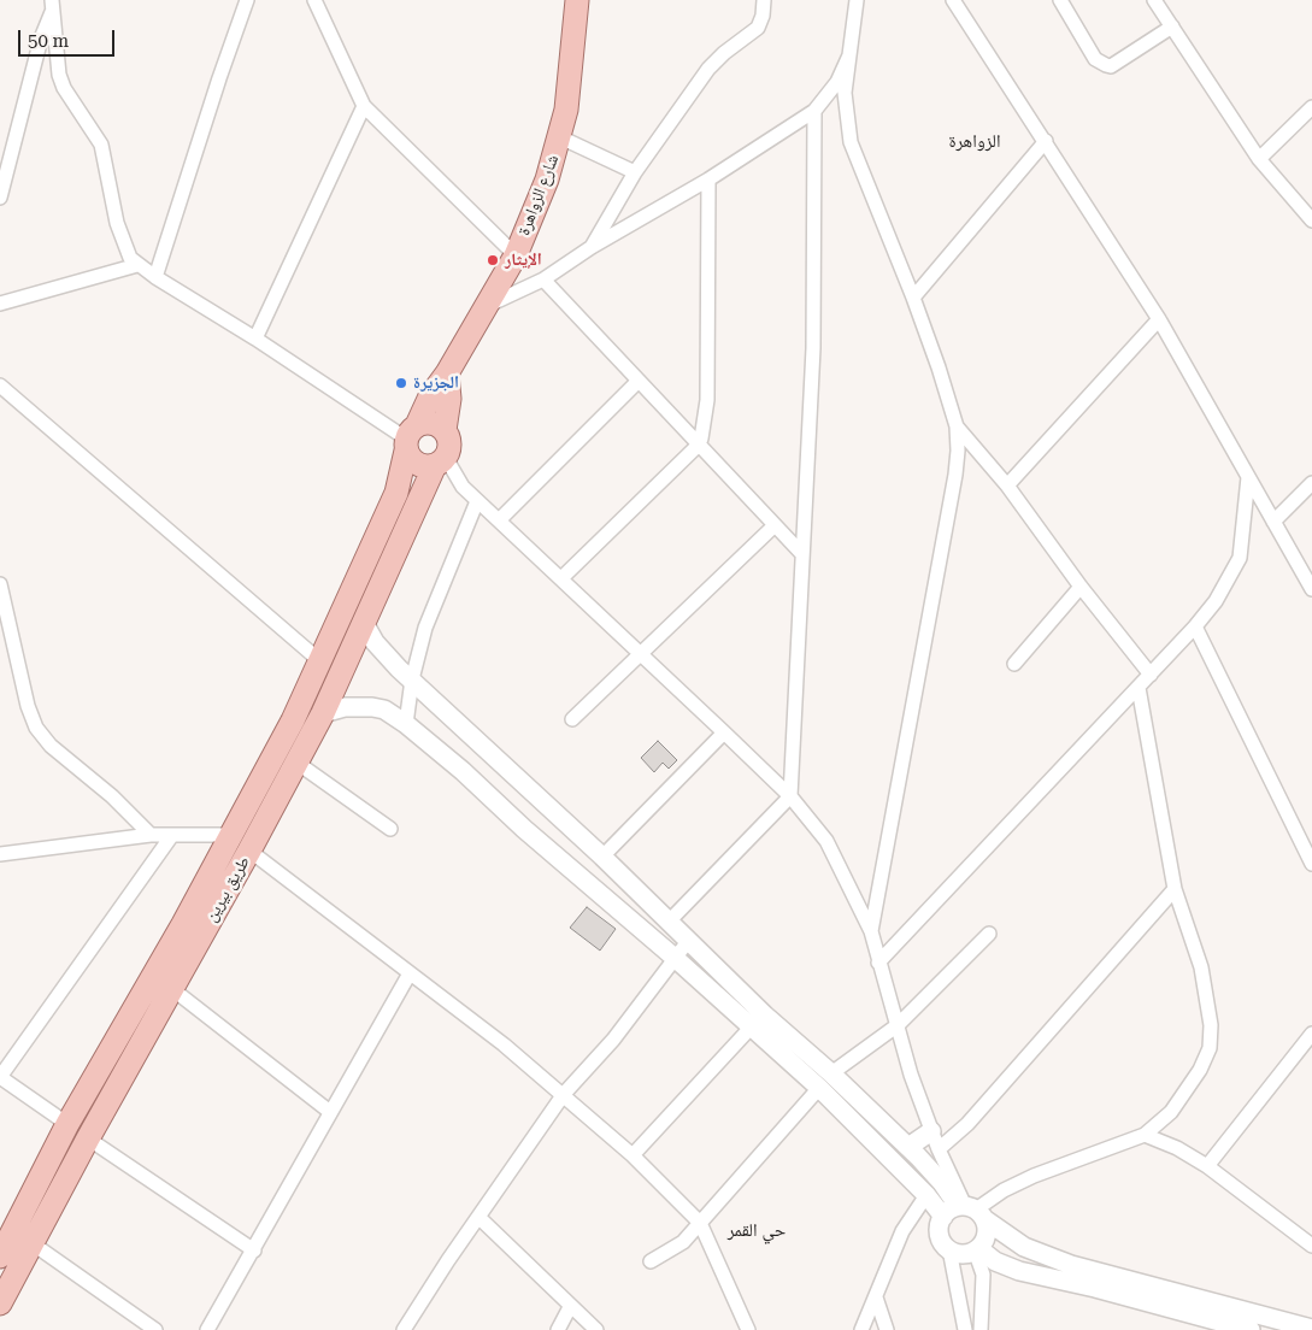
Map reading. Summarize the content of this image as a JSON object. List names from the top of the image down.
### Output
{
  "streets": {
    "main road": ["شارع الزواهرة", "طريق بيرين"]
  },
  "crossings": [
    ["شارع الزواهرة", "طريق بيرين"]
  ],
  "districts": ["الزواهرة", "حي القمر"],
  "places": ["الإيثار", "الجزيرة"],
  "scale_bar": "50 m"
}
